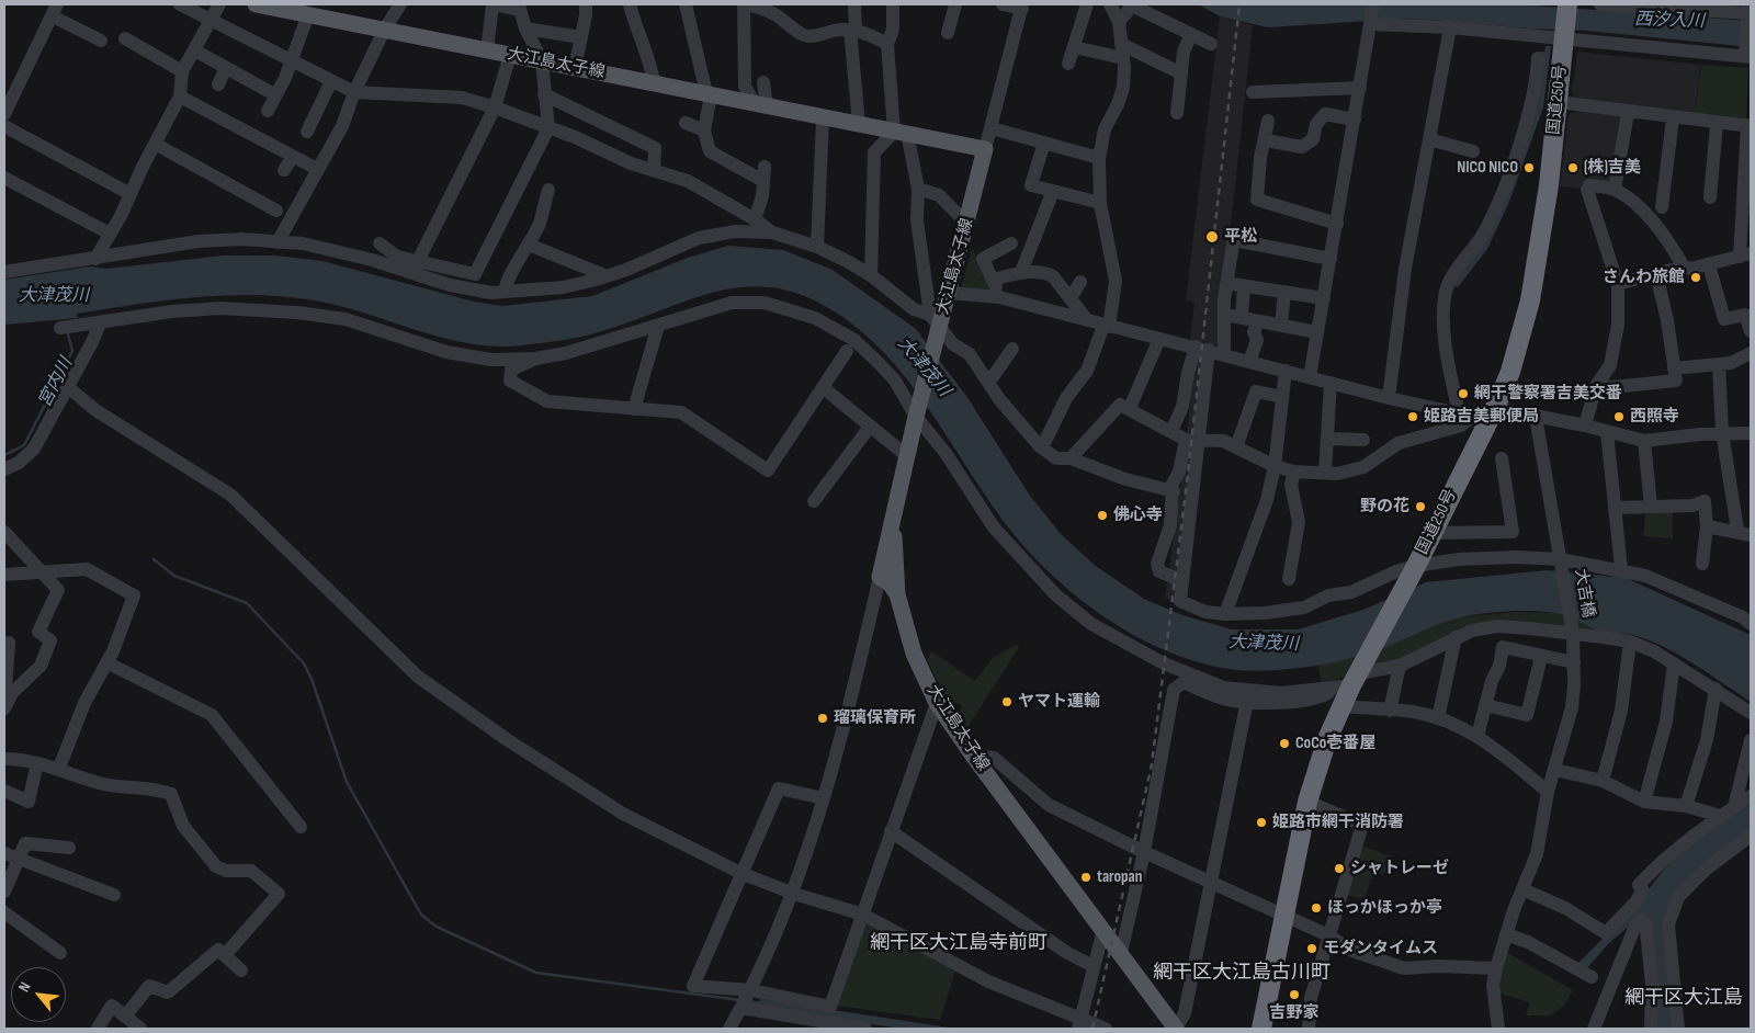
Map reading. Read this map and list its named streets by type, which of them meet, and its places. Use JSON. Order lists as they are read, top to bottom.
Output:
{
  "streets": {
    "highway": ["国道250号"],
    "main road": ["大江島太子線"],
    "street": ["大吉橋"]
  },
  "districts": ["網干区大江島寺前町", "網干区大江島古川町", "網干区大江島"],
  "water": ["西汐入川", "大津茂川", "宮内川"],
  "places": [
    "NICO NICO",
    "(株)吉美",
    "平松",
    "さんわ旅館",
    "網干警察署吉美交番",
    "姫路吉美郵便局",
    "西照寺",
    "野の花",
    "佛心寺",
    "ヤマト運輸",
    "瑠璃保育所",
    "CoCo壱番屋",
    "姫路市網干消防署",
    "シャトレーゼ",
    "taropan",
    "ほっかほっか亭",
    "モダンタイムス",
    "吉野家"
  ],
  "north": "top left"
}
